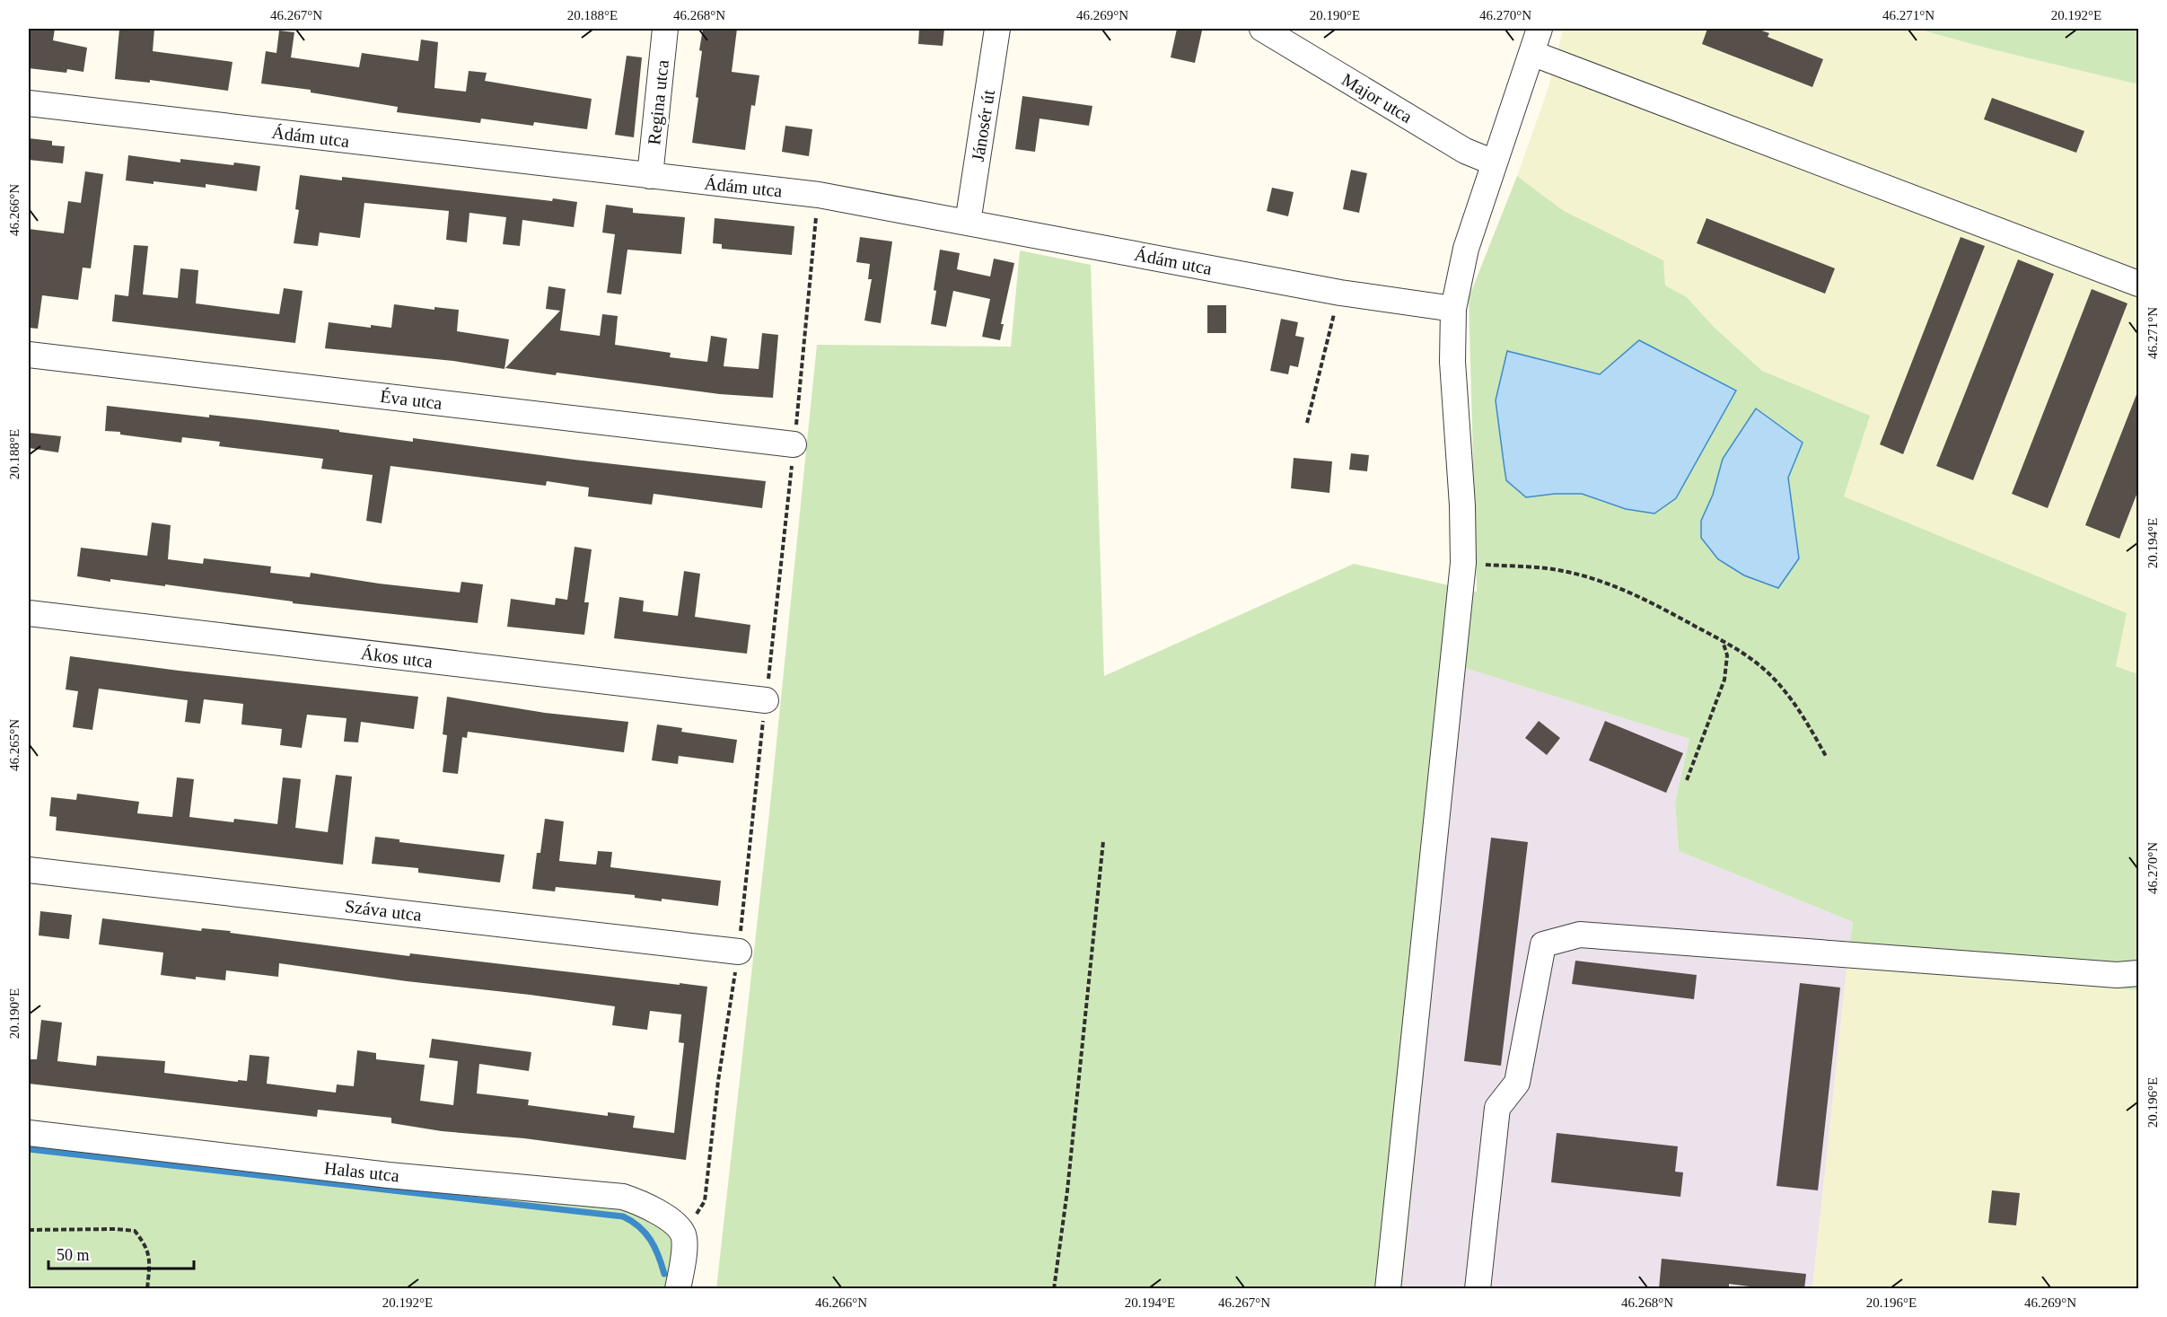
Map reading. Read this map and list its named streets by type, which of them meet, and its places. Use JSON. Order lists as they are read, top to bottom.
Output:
{
  "streets": {
    "street": [
      "Major utca",
      "Regina utca",
      "Jánosér út",
      "Ádám utca",
      "Éva utca",
      "Ákos utca",
      "Száva utca",
      "Halas utca"
    ]
  },
  "crossings": [
    ["Regina utca", "Ádám utca"],
    ["Jánosér út", "Ádám utca"]
  ],
  "scale_bar": "50 m",
  "coordinates": [
    "46.267°N",
    "20.188°E",
    "46.268°N",
    "46.269°N",
    "20.190°E",
    "46.270°N",
    "46.271°N",
    "20.192°E",
    "46.266°N",
    "20.194°E",
    "46.265°N",
    "20.196°E"
  ]
}
